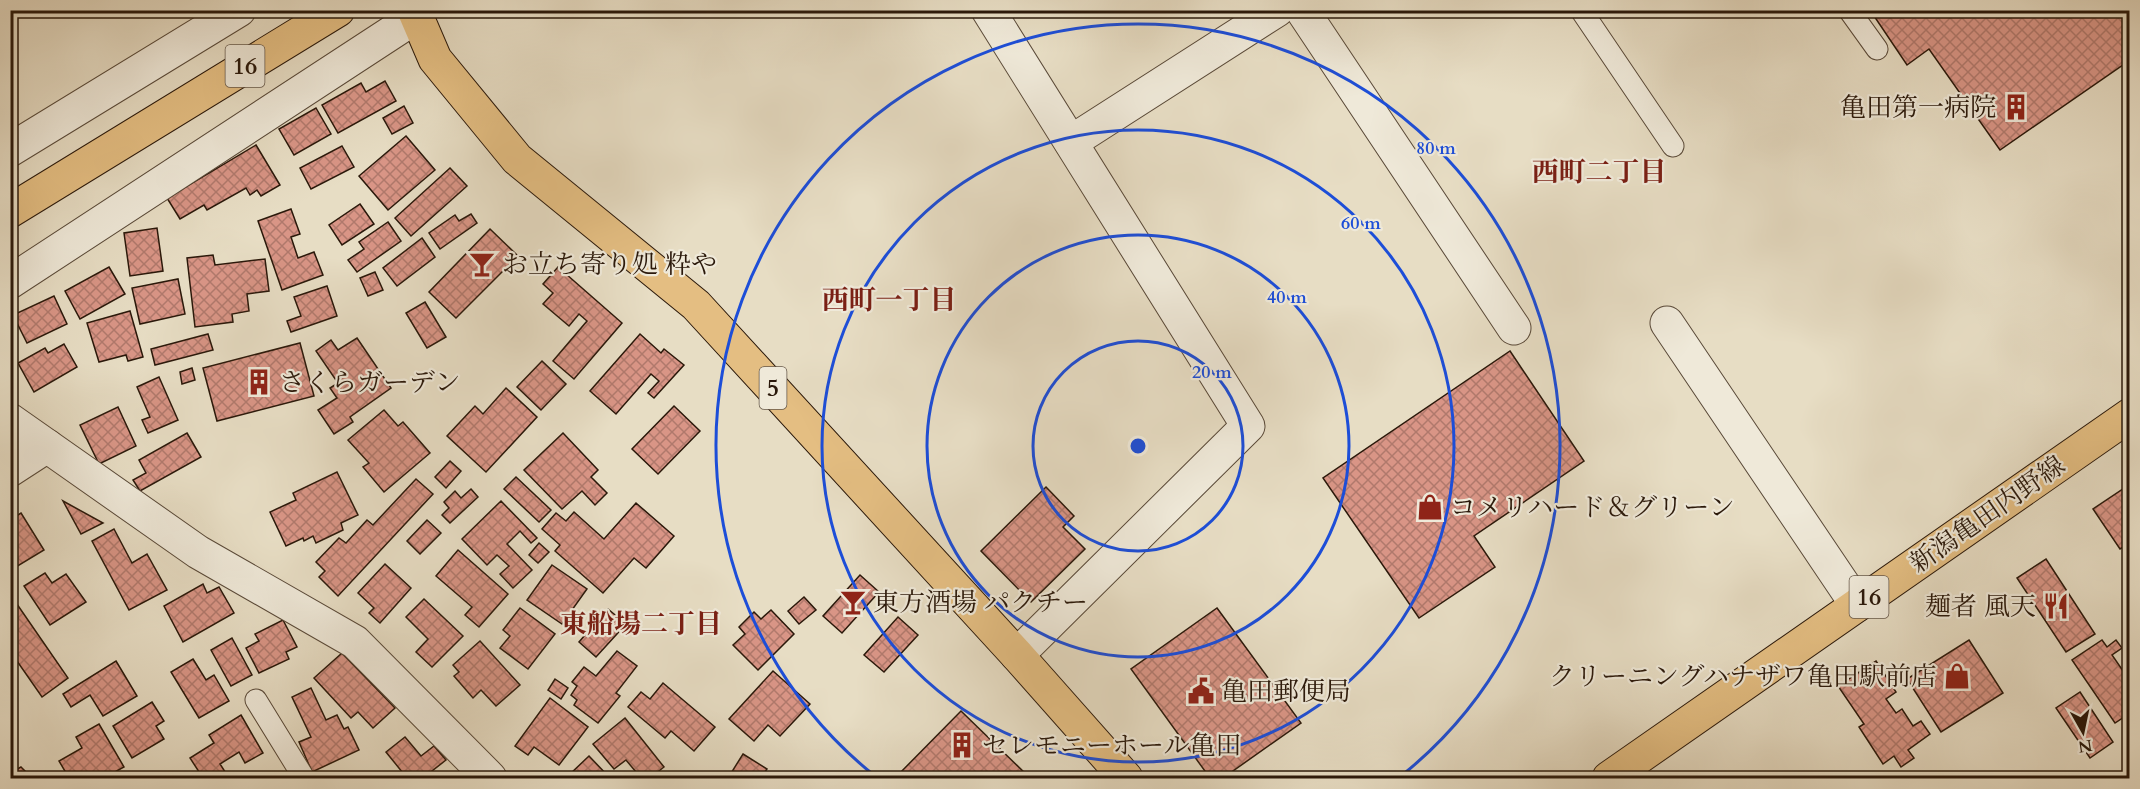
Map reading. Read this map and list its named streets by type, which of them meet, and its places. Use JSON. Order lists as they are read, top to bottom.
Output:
{
  "streets": {
    "main road": ["16", "5", "新潟亀田内野線"]
  },
  "districts": ["西町二丁目", "西町一丁目", "東船場二丁目"],
  "places": {
    "building": ["亀田第一病院", "さくらガーデン", "セレモニーホール亀田"],
    "bar": ["お立ち寄り処 粋や", "東方酒場 パクチー"],
    "shop": ["コメリハード＆グリーン", "クリーニングハナザワ亀田駅前店"],
    "restaurant": ["麺者 風天"],
    "public building": ["亀田郵便局"]
  },
  "north": "bottom",
  "rings": [
    "80 m",
    "60 m",
    "40 m",
    "20 m"
  ]
}
